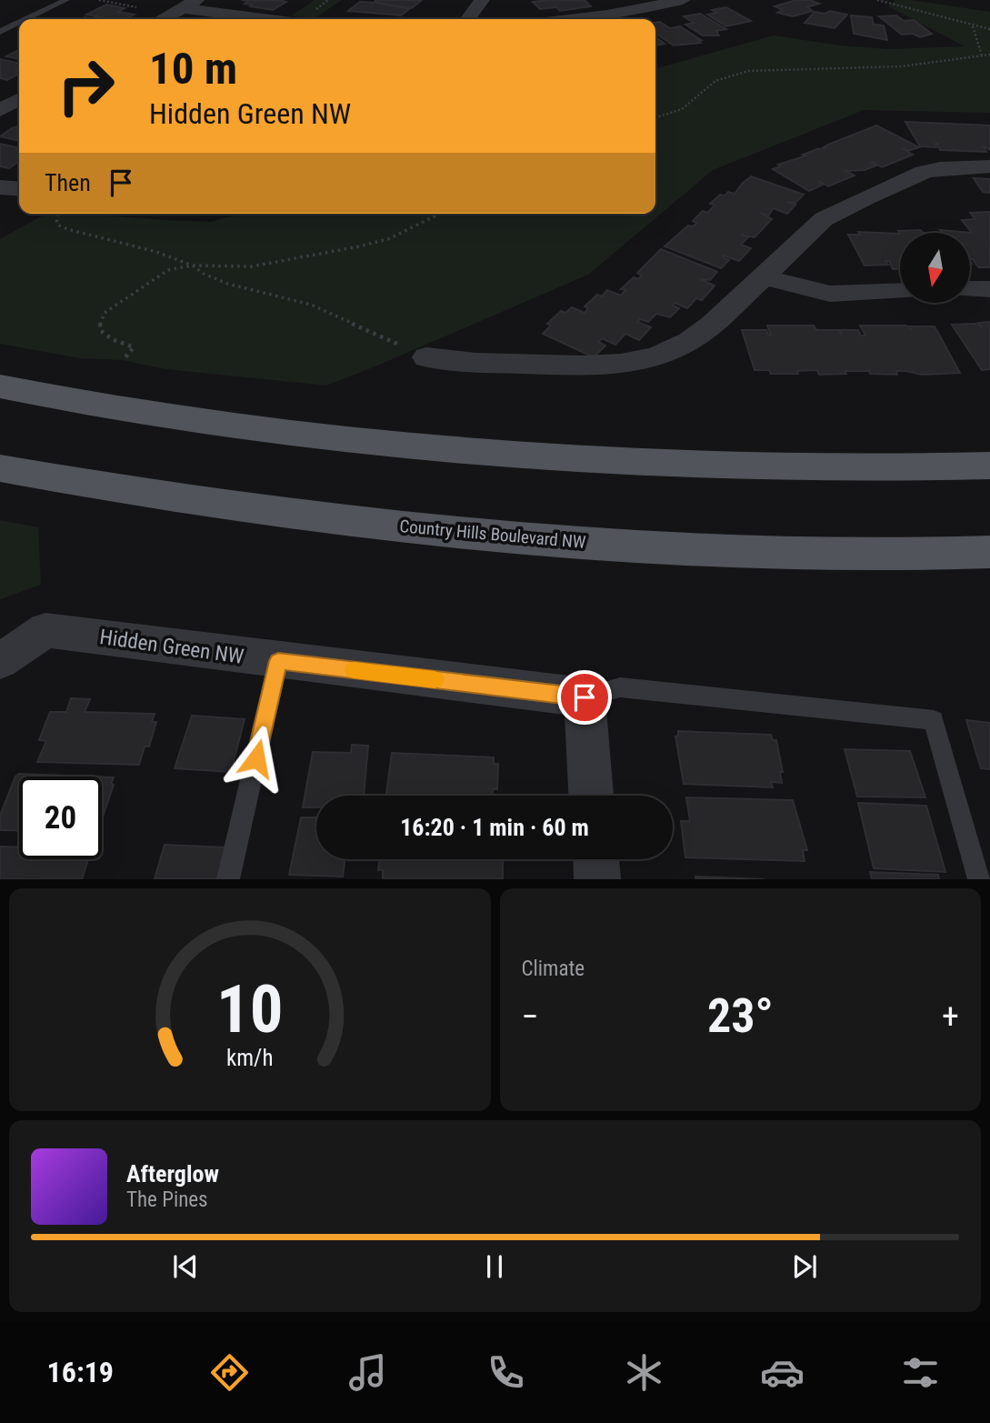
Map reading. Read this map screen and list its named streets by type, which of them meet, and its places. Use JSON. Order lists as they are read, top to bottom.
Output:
{
  "streets": {
    "main road": ["Country Hills Boulevard NW"],
    "street": ["Hidden Green NW"]
  },
  "north": "bottom",
  "page": {
    "turn": ["10 m", "Hidden Green NW"],
    "then": "Then",
    "limit": "20",
    "trip": "16:20 · 1 min · 60 m",
    "tile": "Climate",
    "heat": ["−", "23°", "+"],
    "song": ["Afterglow", "The Pines"],
    "tabs": "16:19",
    "gauge": ["10", "km/h"]
  }
}
